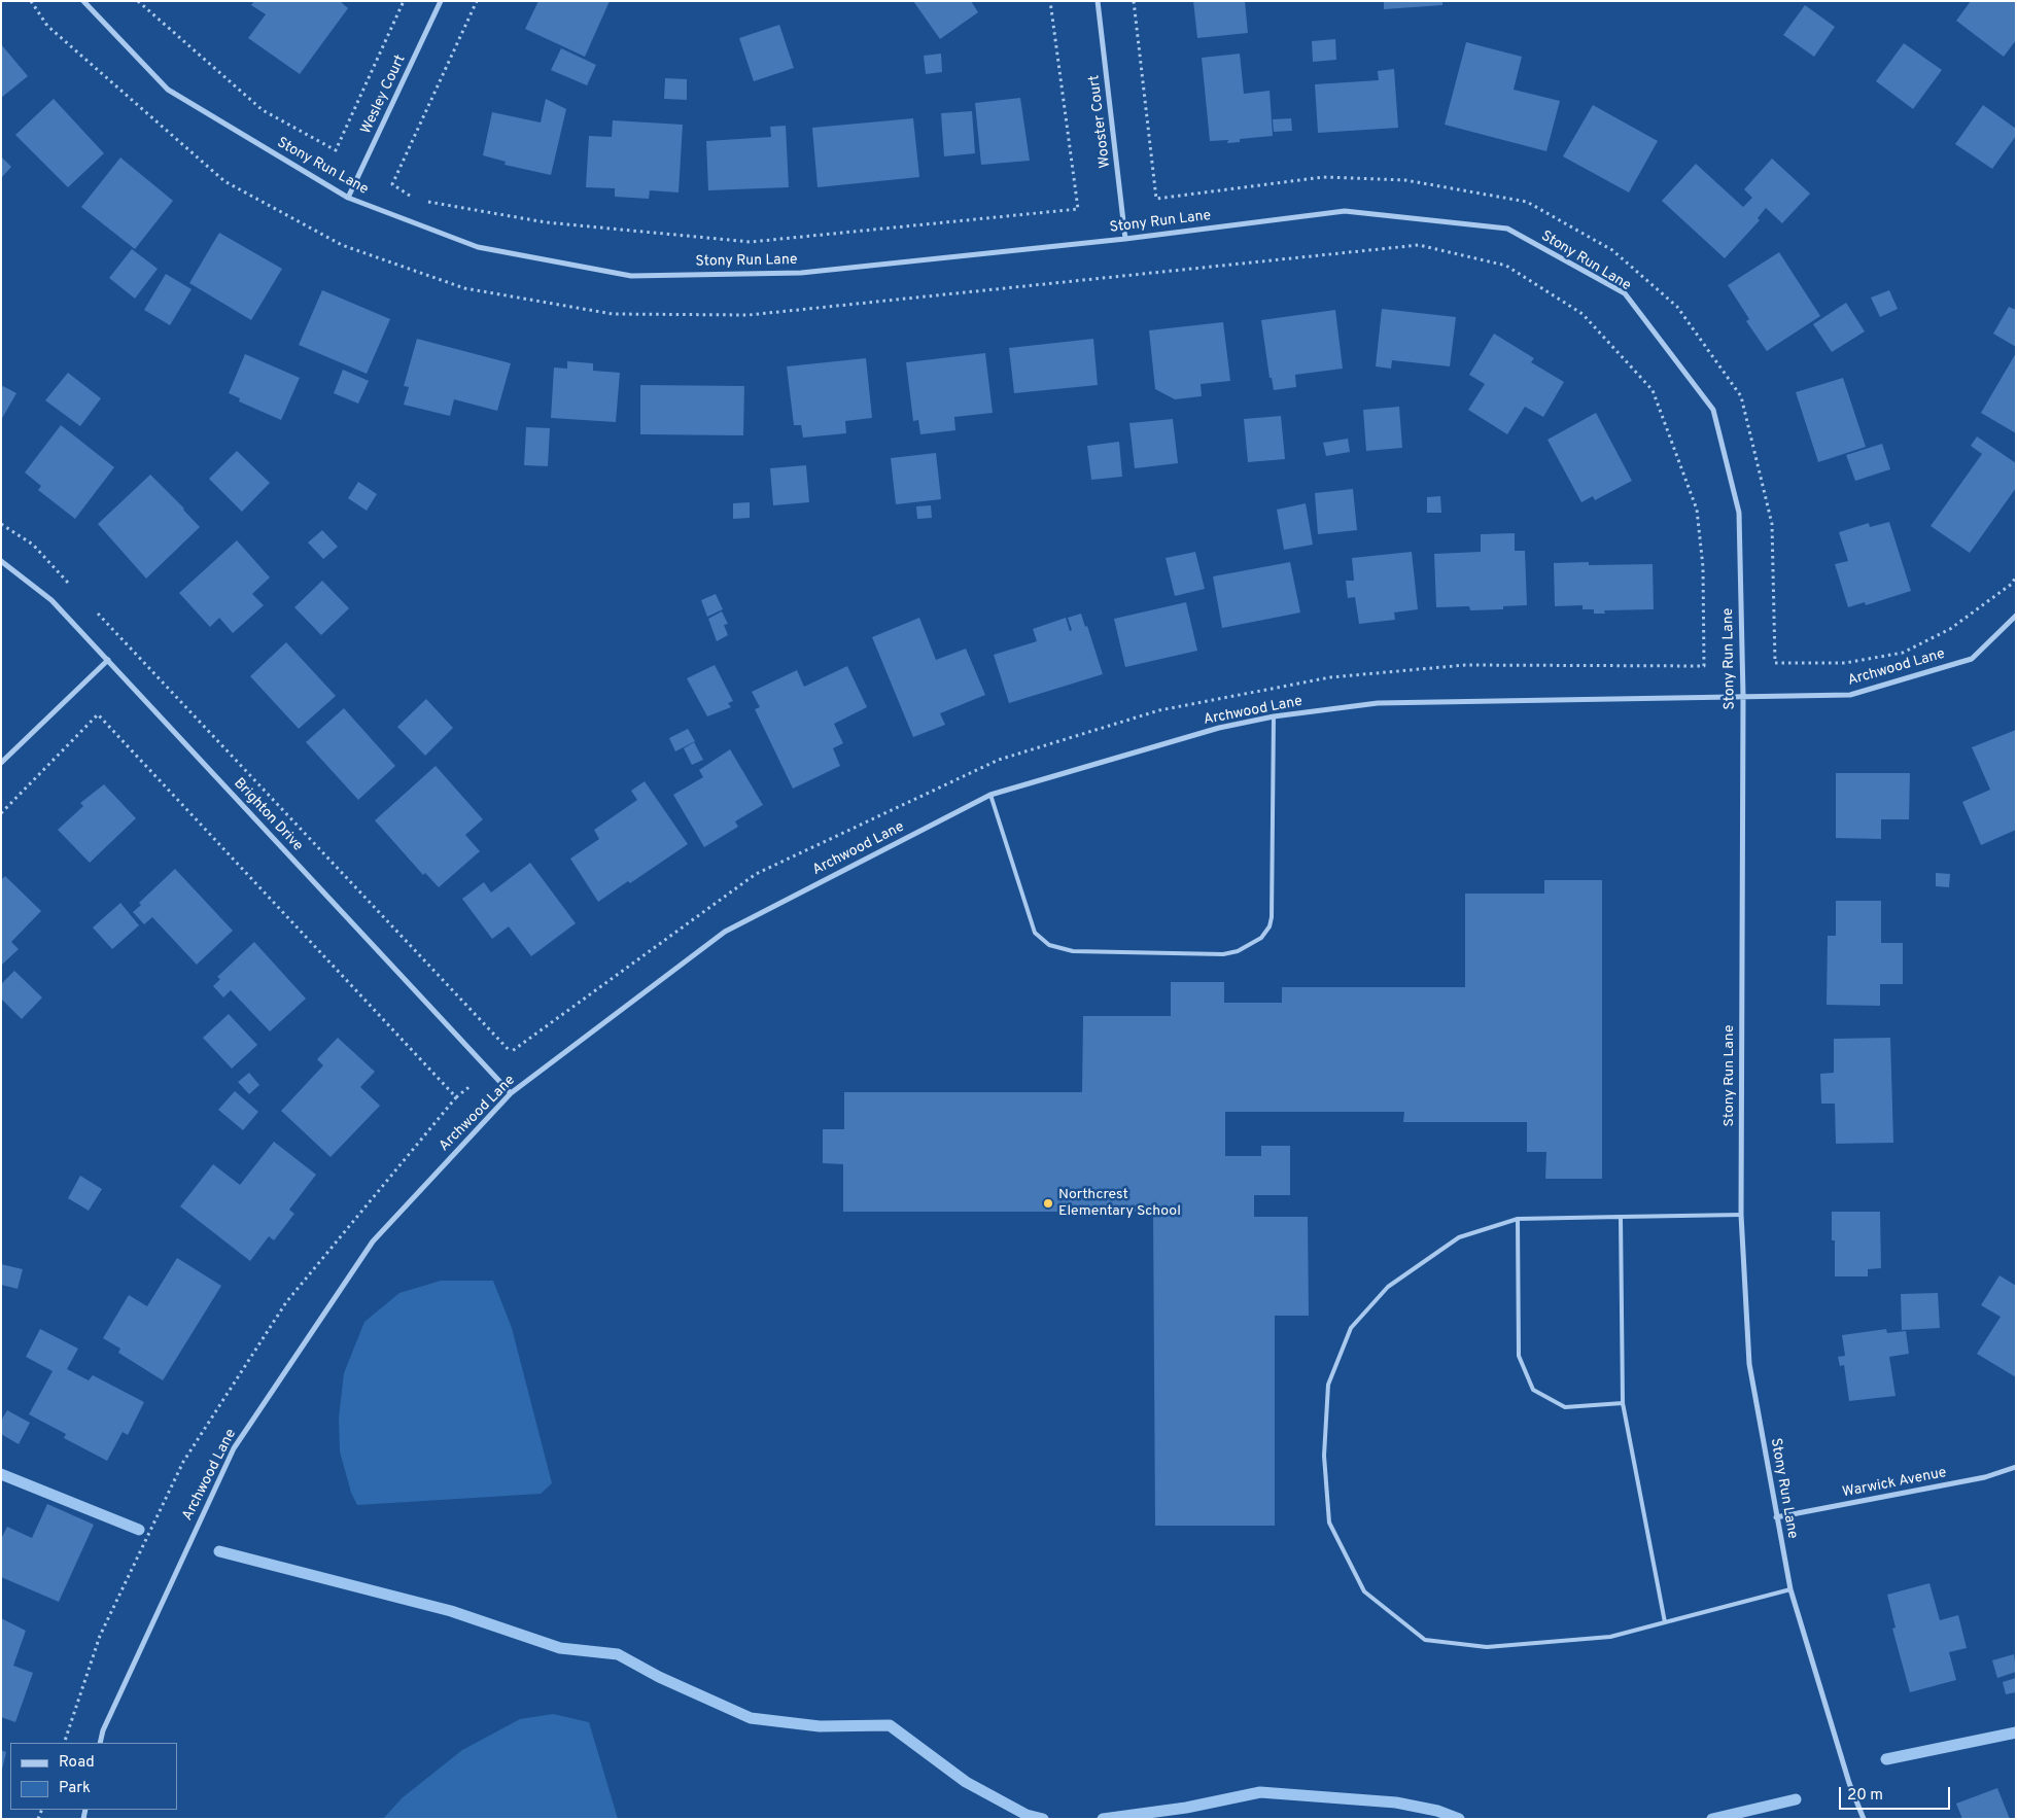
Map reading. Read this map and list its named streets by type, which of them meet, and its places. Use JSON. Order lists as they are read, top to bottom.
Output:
{
  "streets": {
    "street": [
      "Wesley Court",
      "Wooster Court",
      "Stony Run Lane",
      "Archwood Lane",
      "Brighton Drive",
      "Warwick Avenue"
    ]
  },
  "crossings": [
    ["Wesley Court", "Stony Run Lane"],
    ["Wooster Court", "Stony Run Lane"],
    ["Stony Run Lane", "Archwood Lane"],
    ["Stony Run Lane", "Warwick Avenue"],
    ["Archwood Lane", "Brighton Drive"]
  ],
  "places": ["Northcrest Elementary School"],
  "legend": ["Road", "Park"],
  "scale_bar": "20 m"
}
